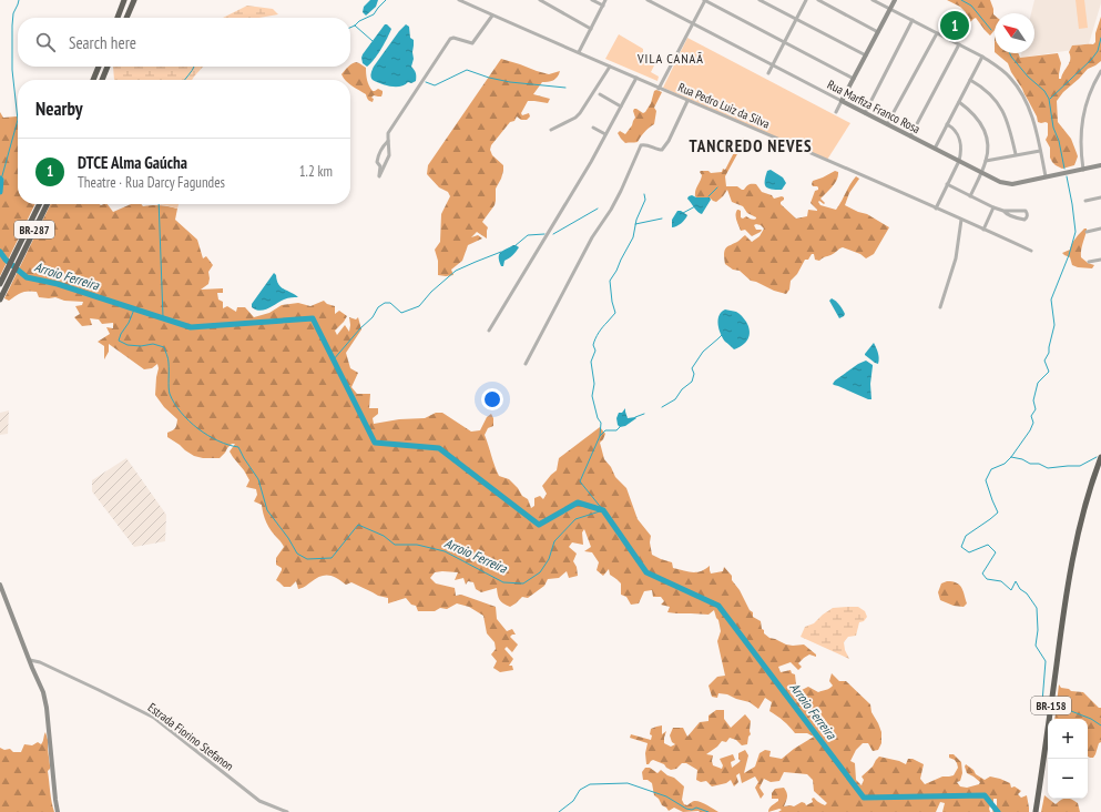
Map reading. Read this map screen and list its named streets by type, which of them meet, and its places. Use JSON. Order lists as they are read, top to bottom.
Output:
{
  "streets": {
    "highway": ["BR-287", "BR-158"],
    "street": ["Rua Pedro Luiz da Silva", "Rua Marfiza Franco Rosa", "Estrada Fiorino Stefanon"]
  },
  "districts": ["VILA CANAÃ", "TANCREDO NEVES"],
  "water": ["Arroio Ferreira"],
  "north": "top left",
  "page": {
    "pins": "1",
    "search": "Search here",
    "heading": "Nearby",
    "list": [
      {
        "mark": "1",
        "name": "DTCE Alma Gaúcha",
        "note": "Theatre · Rua Darcy Fagundes",
        "value": "1.2 km"
      }
    ],
    "map_buttons": ["+", "−"]
  }
}
